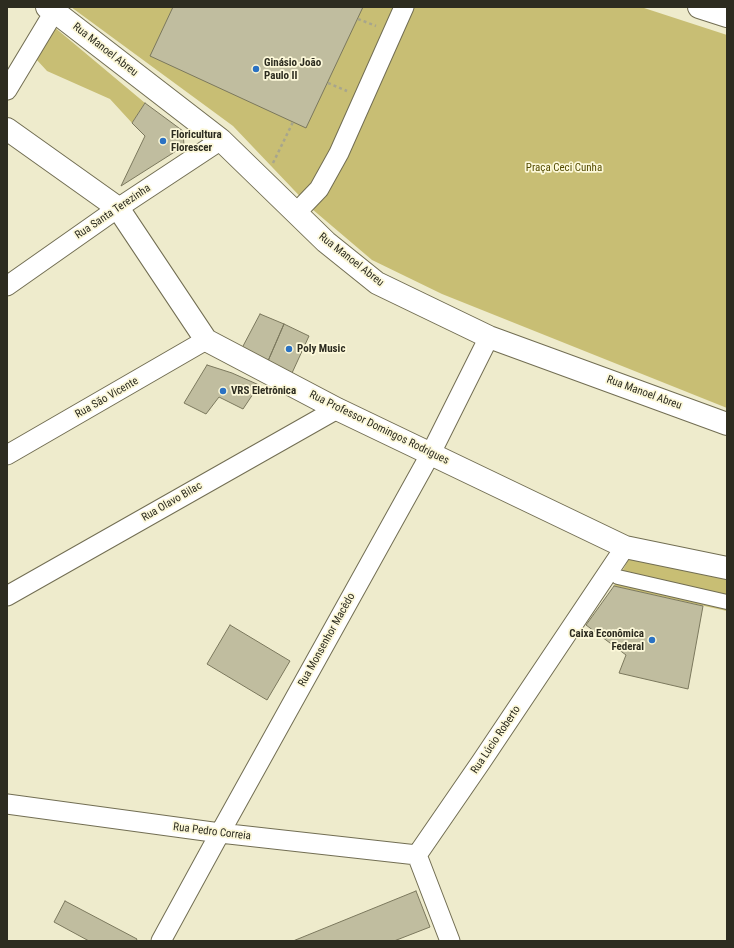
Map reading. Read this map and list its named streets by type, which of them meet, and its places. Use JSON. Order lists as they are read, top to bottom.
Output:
{
  "streets": {
    "street": [
      "Rua Manoel Abreu",
      "Rua Santa Terezinha",
      "Rua São Vicente",
      "Rua Professor Domingos Rodrigues",
      "Rua Olavo Bilac",
      "Rua Monsenhor Macêdo",
      "Rua Lúcio Roberto",
      "Rua Pedro Correia"
    ]
  },
  "crossings": [
    ["Rua Manoel Abreu", "Rua Santa Terezinha"],
    ["Rua Manoel Abreu", "Rua Monsenhor Macêdo"],
    ["Rua Santa Terezinha", "Rua Professor Domingos Rodrigues"],
    ["Rua São Vicente", "Rua Professor Domingos Rodrigues"],
    ["Rua Professor Domingos Rodrigues", "Rua Olavo Bilac"],
    ["Rua Professor Domingos Rodrigues", "Rua Monsenhor Macêdo"],
    ["Rua Professor Domingos Rodrigues", "Rua Lúcio Roberto"],
    ["Rua Monsenhor Macêdo", "Rua Pedro Correia"],
    ["Rua Lúcio Roberto", "Rua Pedro Correia"]
  ],
  "parks": ["Praça Ceci Cunha"],
  "places": [
    "Ginásio João Paulo II",
    "Floricultura Florescer",
    "Poly Music",
    "VRS Eletrônica",
    "Caixa Econômica Federal"
  ]
}
